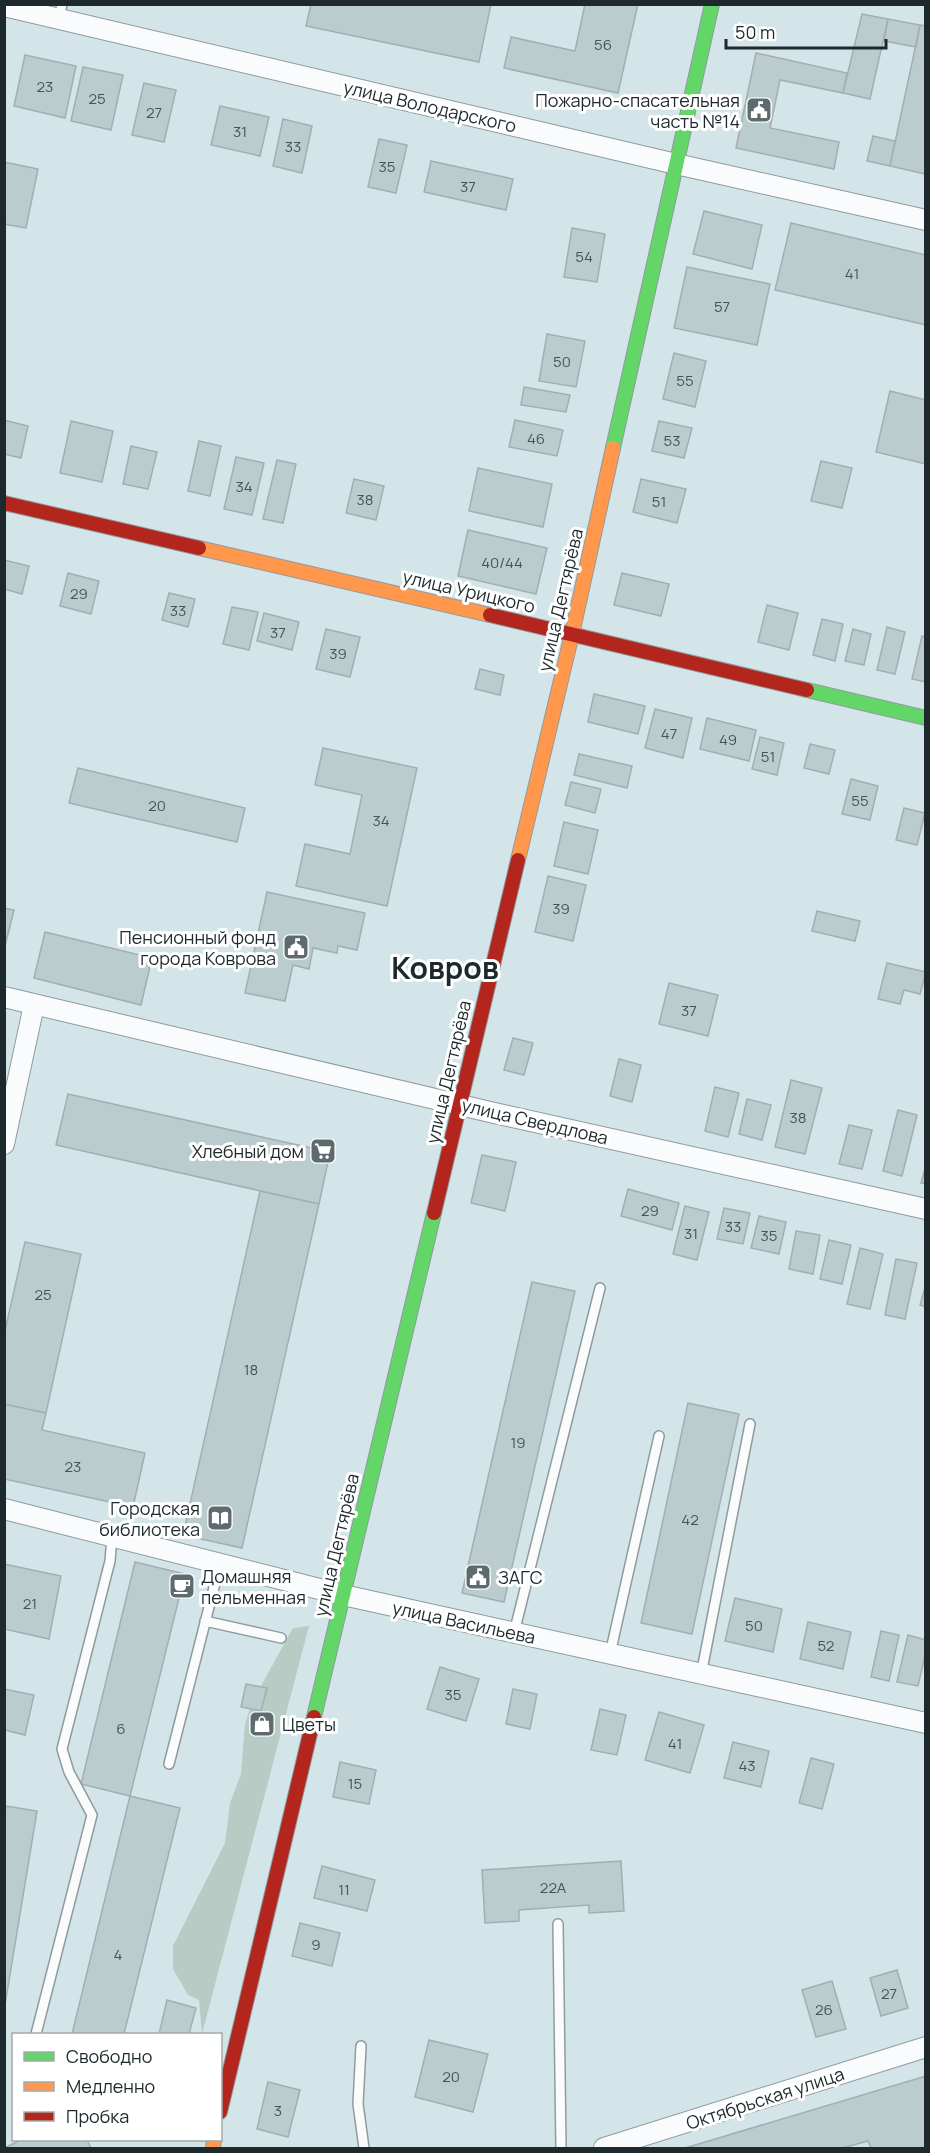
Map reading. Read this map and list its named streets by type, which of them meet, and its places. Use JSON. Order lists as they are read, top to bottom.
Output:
{
  "streets": {
    "main road": ["улица Урицкого", "улица Дегтярёва"],
    "street": [
      "улица Володарского",
      "улица Свердлова",
      "улица Васильева",
      "Октябрьская улица"
    ]
  },
  "crossings": [
    ["улица Володарского", "улица Дегтярёва"],
    ["улица Урицкого", "улица Дегтярёва"],
    ["улица Дегтярёва", "улица Свердлова"],
    ["улица Дегтярёва", "улица Васильева"]
  ],
  "districts": ["Ковров"],
  "places": {
    "public building": ["Пожарно-спасательная часть №14", "Пенсионный фонд города Коврова", "ЗАГС"],
    "supermarket": ["Хлебный дом"],
    "library": ["Городская библиотека"],
    "cafe": ["Домашняя пельменная"],
    "shop": ["Цветы"]
  },
  "house_numbers": [
    "56",
    "23",
    "25",
    "27",
    "31",
    "33",
    "35",
    "37",
    "54",
    "41",
    "57",
    "50",
    "55",
    "46",
    "53",
    "34",
    "38",
    "51",
    "40/44",
    "29",
    "33",
    "37",
    "39",
    "47",
    "49",
    "51",
    "55",
    "20",
    "34",
    "39",
    "37",
    "38",
    "29",
    "33",
    "31",
    "35",
    "25",
    "18",
    "19",
    "23",
    "42",
    "21",
    "50",
    "52",
    "35",
    "6",
    "41",
    "43",
    "15",
    "22А",
    "11",
    "9",
    "4",
    "27",
    "26",
    "20",
    "3"
  ],
  "legend": ["Свободно", "Медленно", "Пробка"],
  "scale_bar": "50 m"
}
